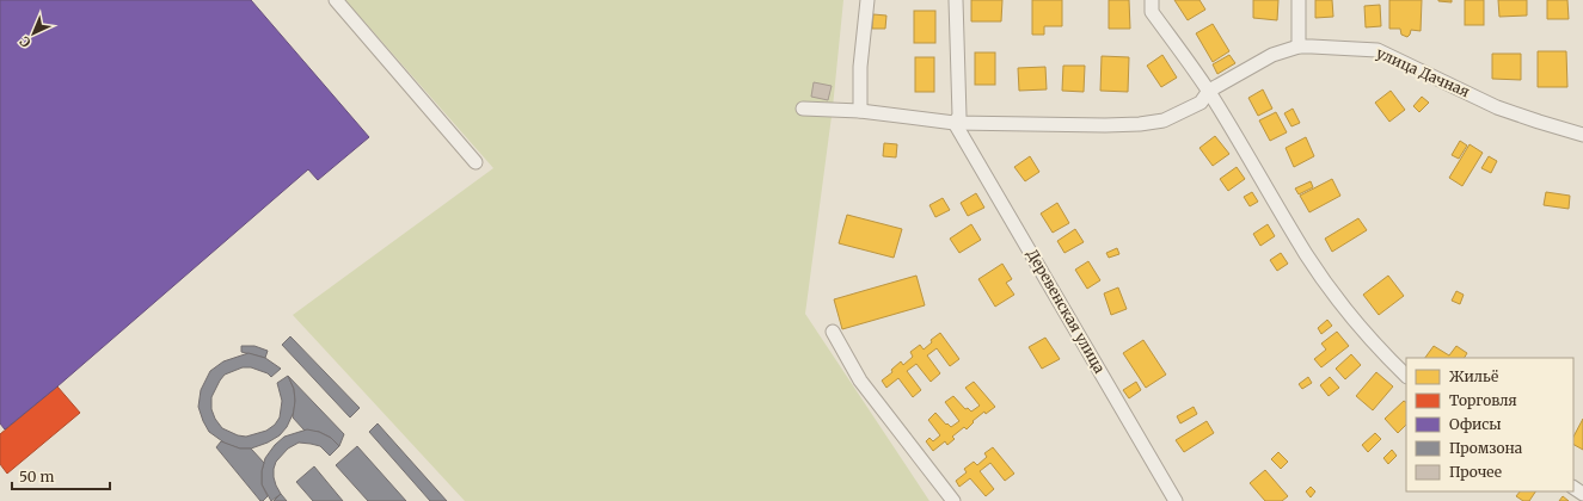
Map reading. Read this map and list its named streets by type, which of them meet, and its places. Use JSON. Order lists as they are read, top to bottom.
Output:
{
  "streets": {
    "street": ["улица Дачная", "Деревенская улица"]
  },
  "crossings": [
    ["улица Дачная", "Деревенская улица"]
  ],
  "legend": [
    "Жильё",
    "Торговля",
    "Офисы",
    "Промзона",
    "Прочее"
  ],
  "scale_bar": "50 m",
  "north": "bottom left"
}
